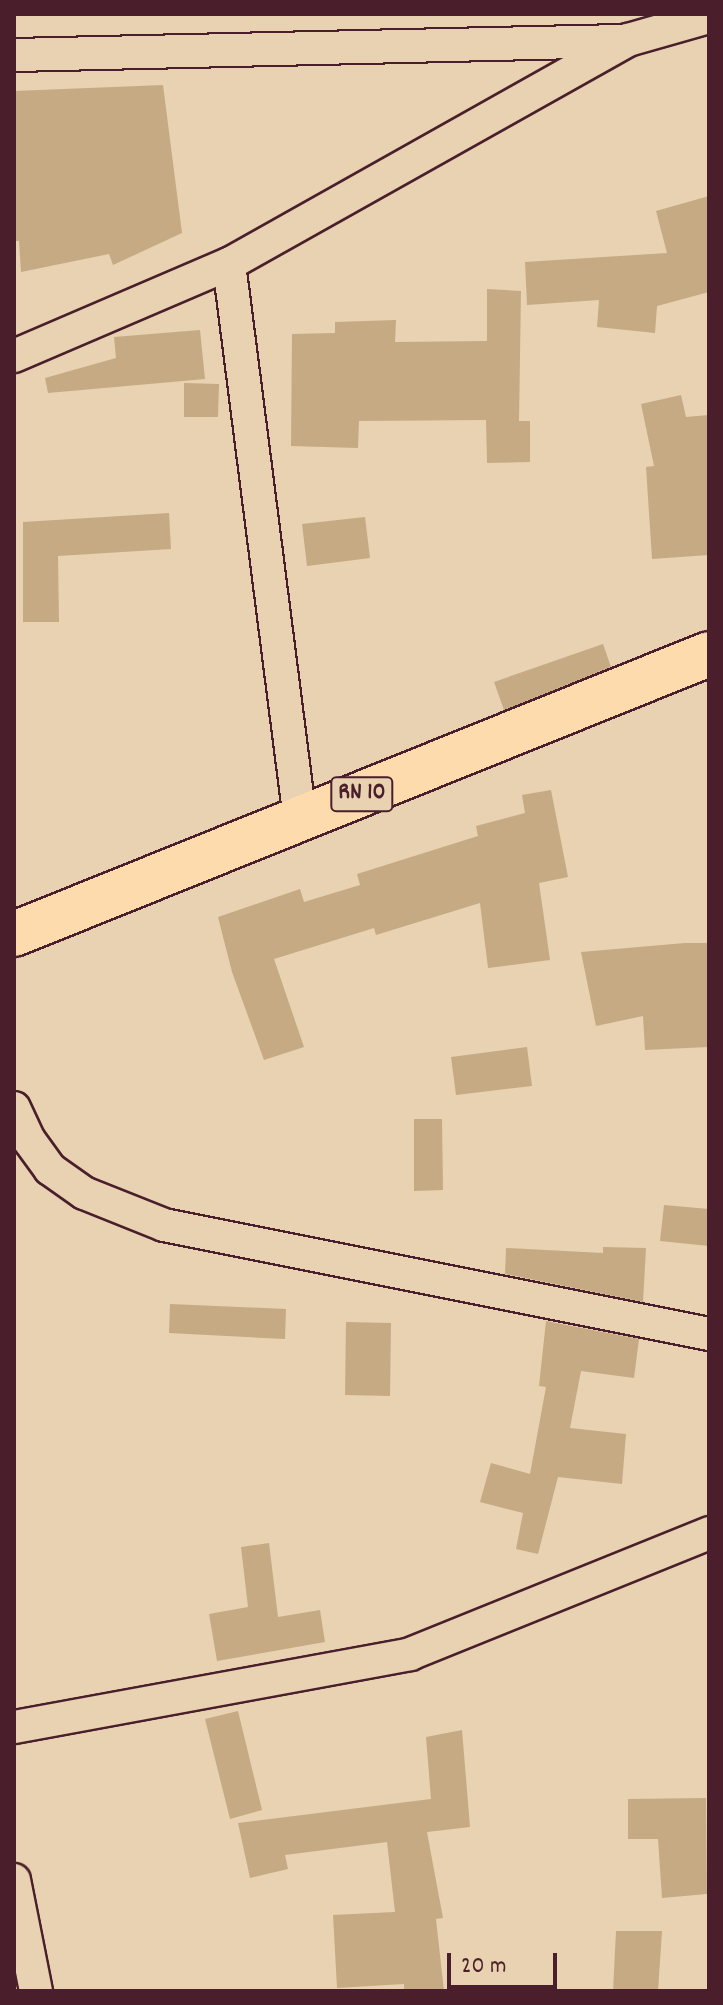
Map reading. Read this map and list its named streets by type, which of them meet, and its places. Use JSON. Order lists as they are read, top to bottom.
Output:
{
  "streets": {
    "main road": ["RN 10"]
  },
  "scale_bar": "20 m"
}
